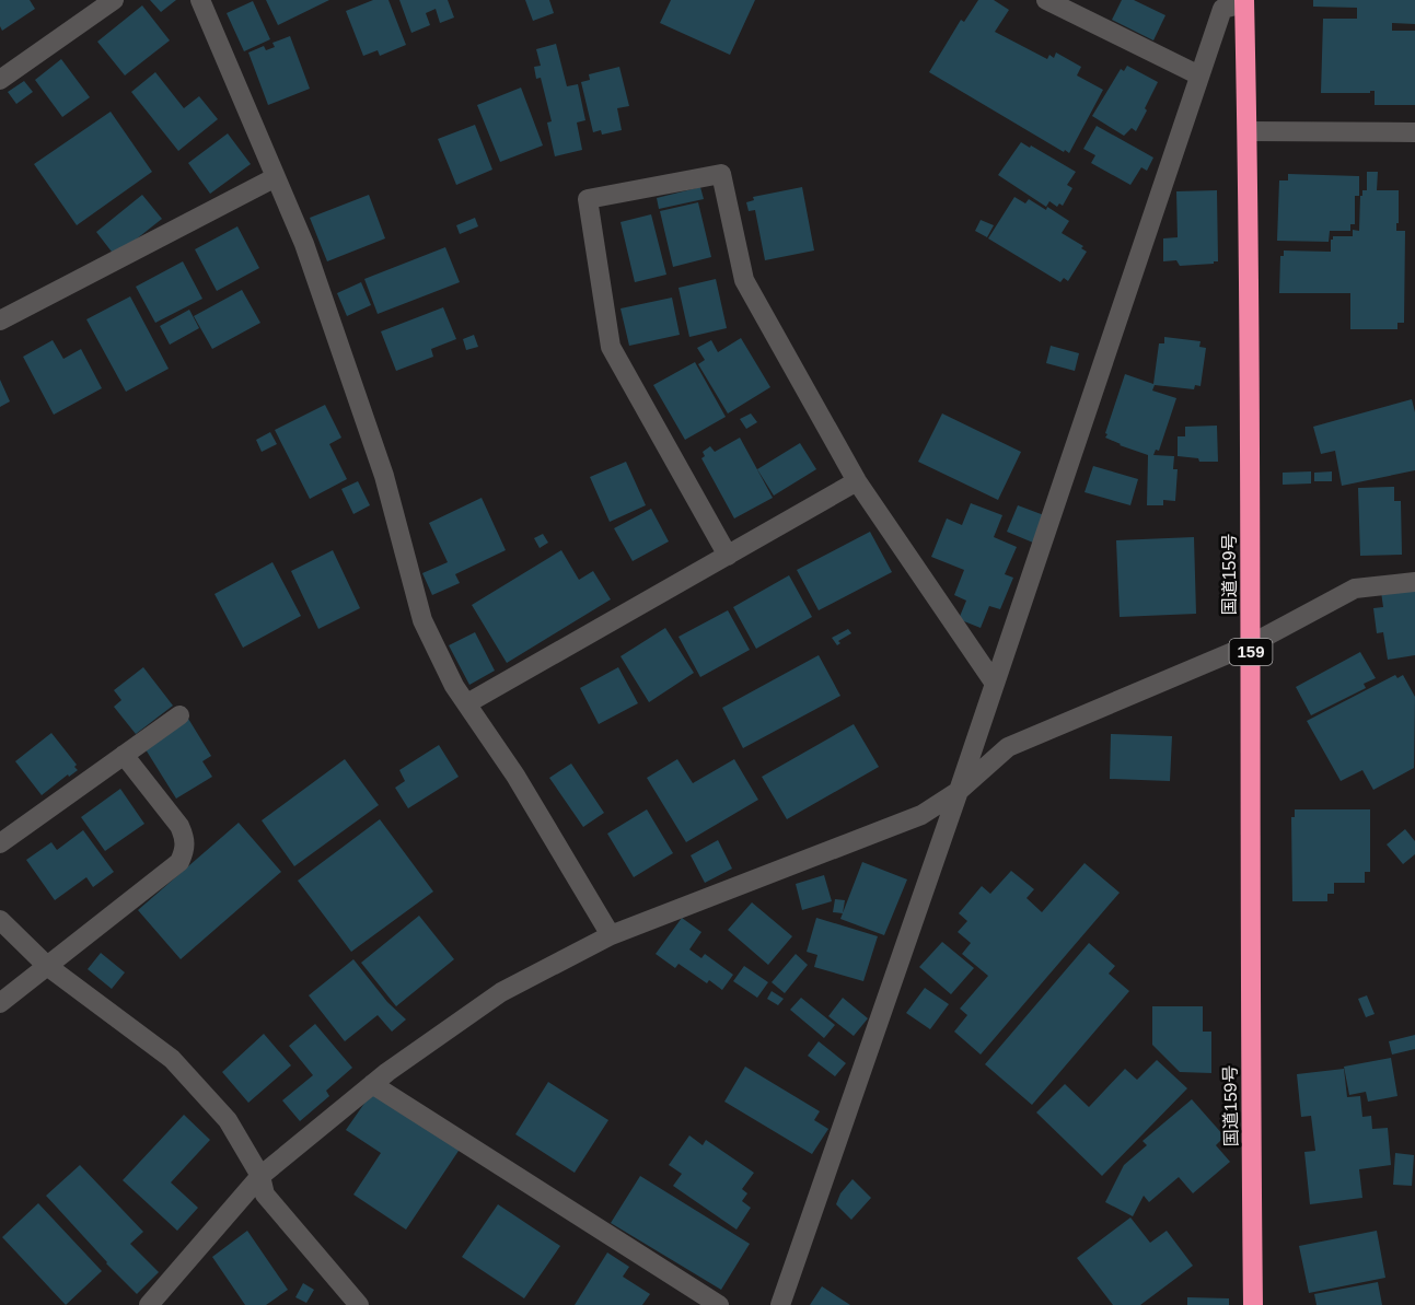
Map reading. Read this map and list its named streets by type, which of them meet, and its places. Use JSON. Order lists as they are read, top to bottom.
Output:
{
  "streets": {
    "highway": ["国道159号", "159"]
  }
}
